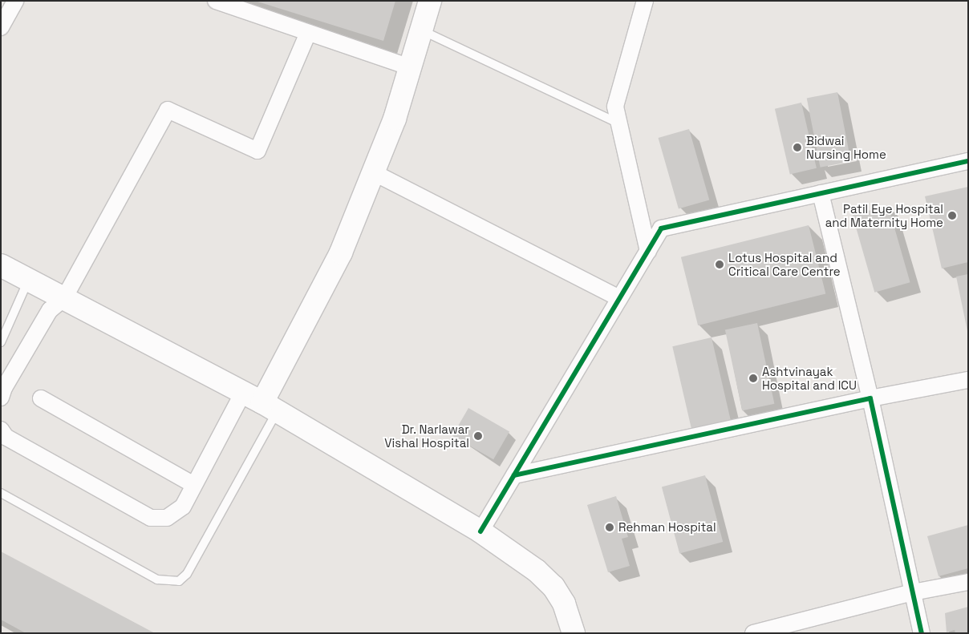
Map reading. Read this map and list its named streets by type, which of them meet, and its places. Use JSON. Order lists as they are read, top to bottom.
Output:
{
  "places": [
    "Bidwai Nursing Home",
    "Patil Eye Hospital and Maternity Home",
    "Lotus Hospital and Critical Care Centre",
    "Ashtvinayak Hospital and ICU",
    "Dr. Narlawar Vishal Hospital",
    "Rehman Hospital"
  ]
}
